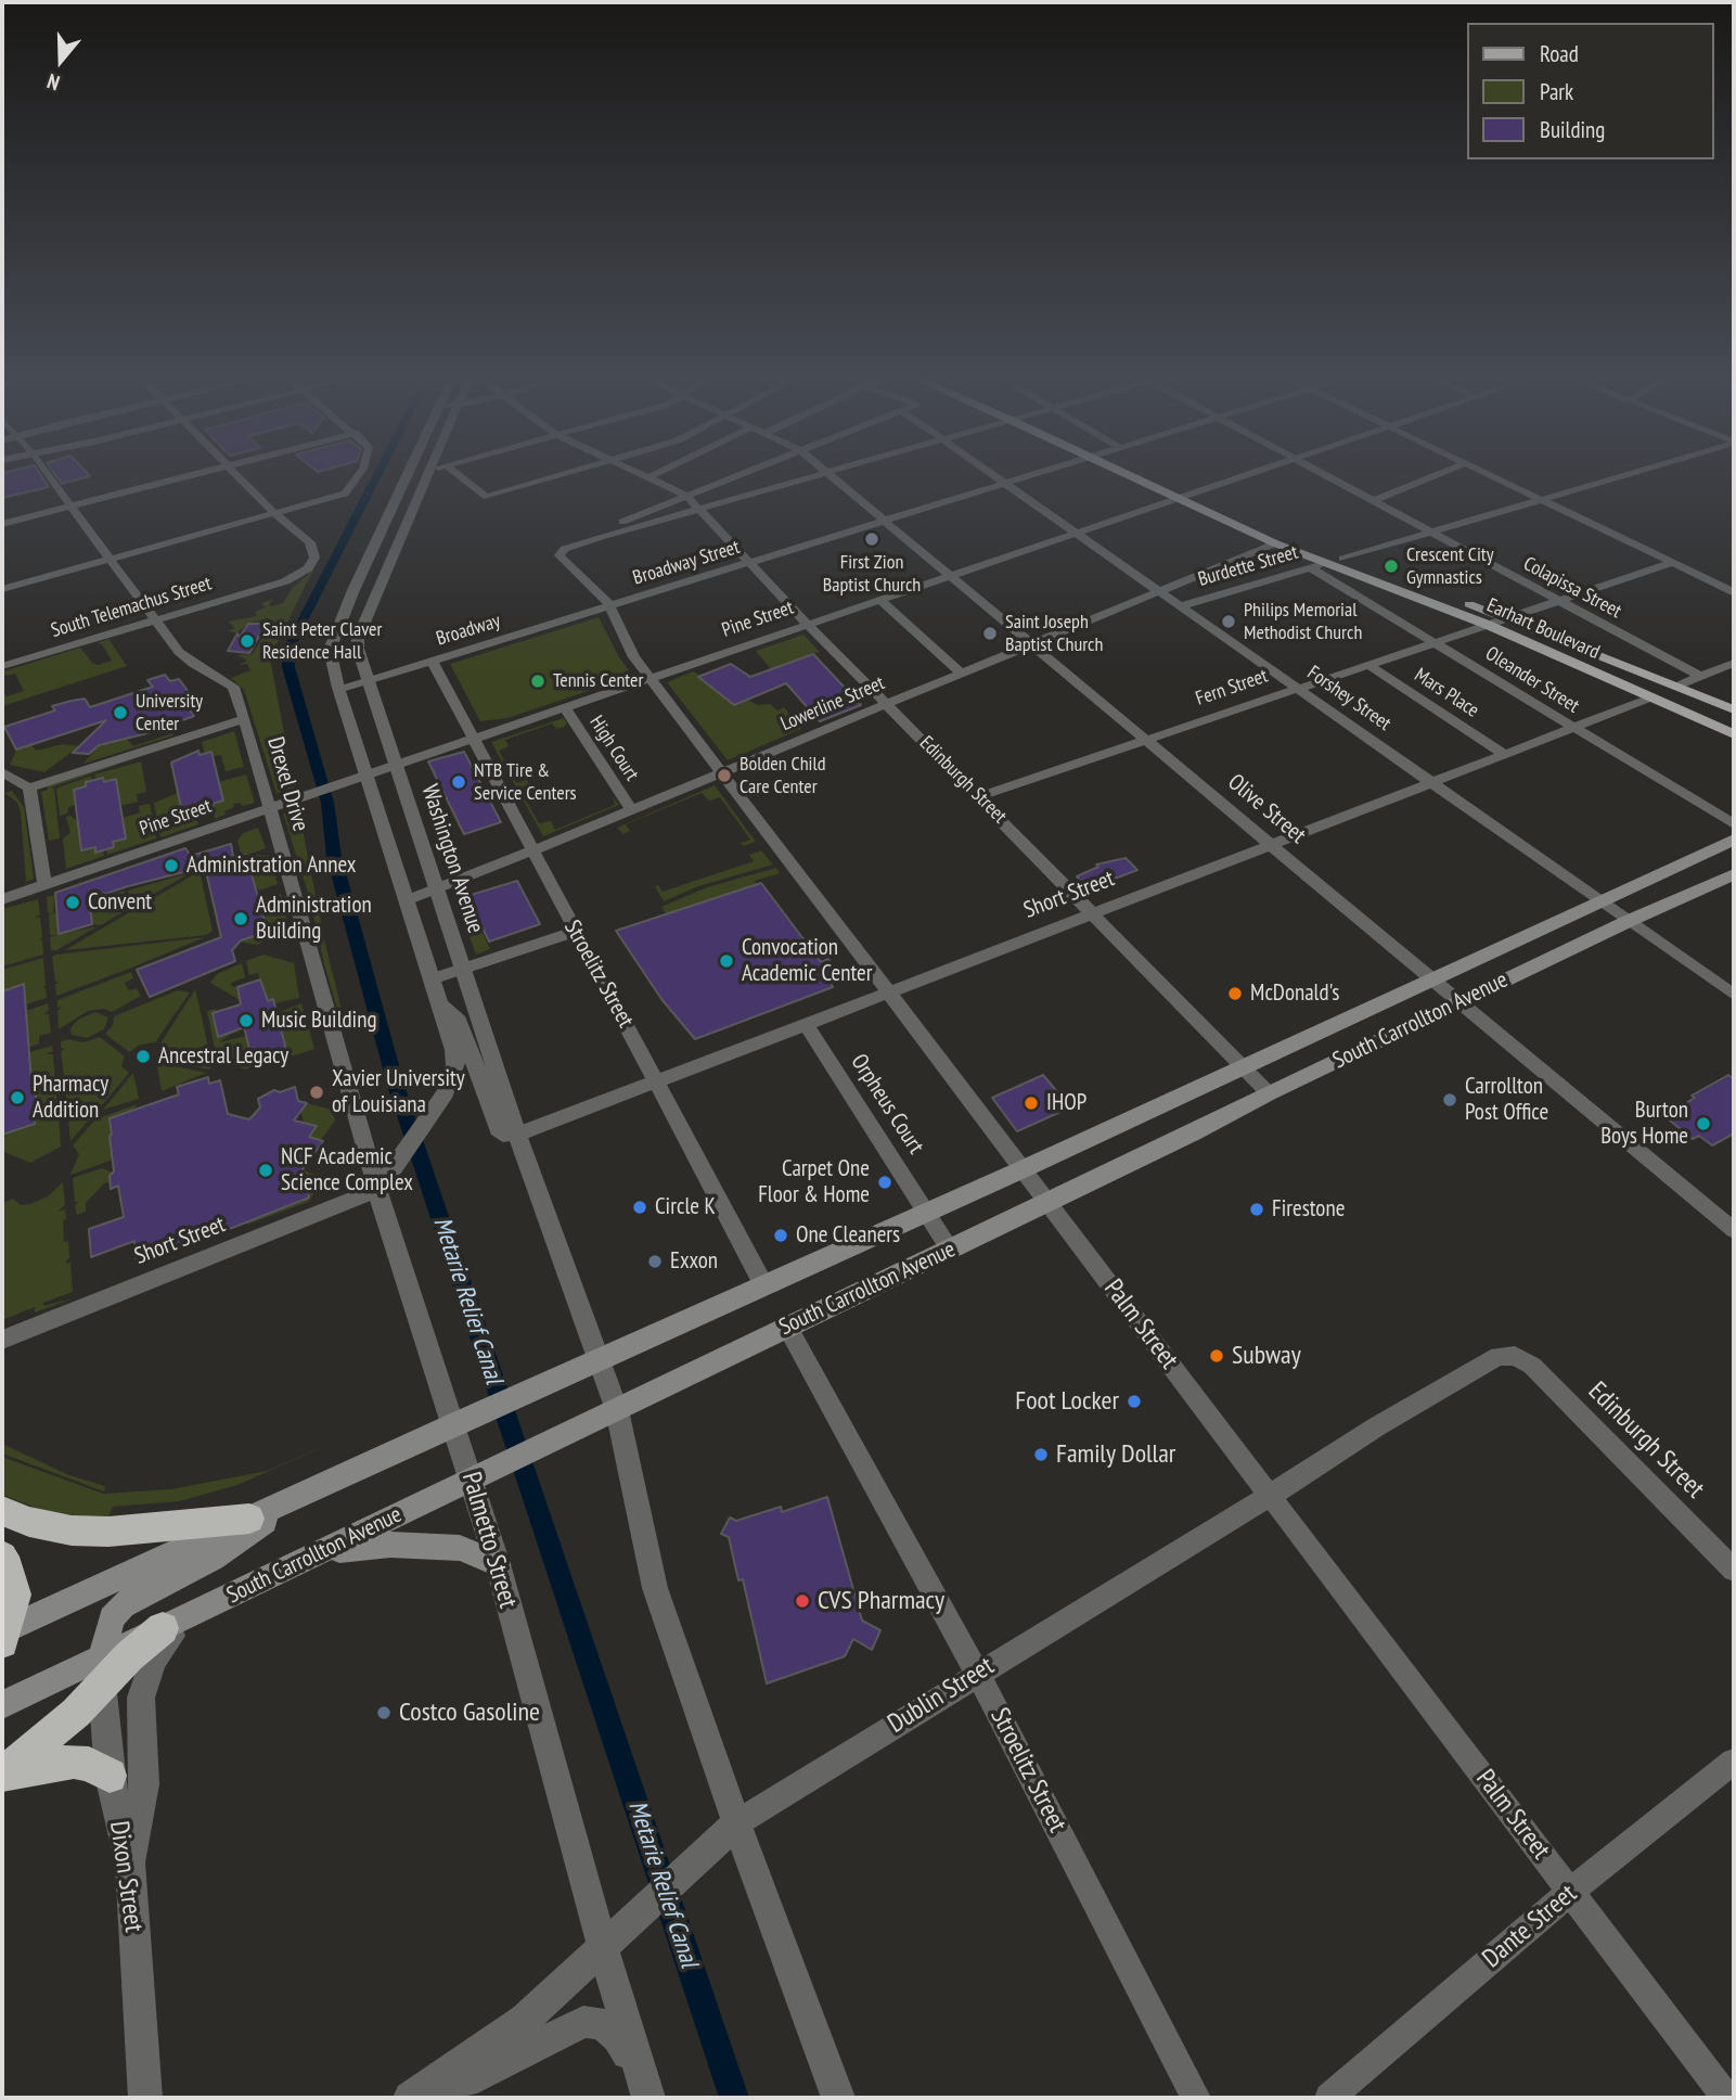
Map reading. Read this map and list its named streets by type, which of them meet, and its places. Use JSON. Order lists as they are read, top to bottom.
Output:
{
  "streets": {
    "main road": ["Earhart Boulevard", "South Carrollton Avenue"],
    "street": [
      "Broadway Street",
      "Burdette Street",
      "Colapissa Street",
      "South Telemachus Street",
      "Pine Street",
      "Broadway",
      "Oleander Street",
      "Fern Street",
      "Mars Place",
      "Forshey Street",
      "Lowerline Street",
      "High Court",
      "Edinburgh Street",
      "Drexel Drive",
      "Olive Street",
      "Washington Avenue",
      "Short Street",
      "Stroelitz Street",
      "Orpheus Court",
      "Palm Street",
      "Palmetto Street",
      "Dublin Street",
      "Dixon Street",
      "Dante Street"
    ]
  },
  "crossings": [
    ["Broadway Street", "Broadway"],
    ["Broadway Street", "Forshey Street"],
    ["Broadway Street", "Edinburgh Street"],
    ["Broadway Street", "Olive Street"],
    ["Broadway Street", "Palm Street"],
    ["Burdette Street", "Earhart Boulevard"],
    ["Burdette Street", "Oleander Street"],
    ["Burdette Street", "Forshey Street"],
    ["Colapissa Street", "Fern Street"],
    ["South Telemachus Street", "Drexel Drive"],
    ["Pine Street", "Earhart Boulevard"],
    ["Pine Street", "Forshey Street"],
    ["Pine Street", "High Court"],
    ["Pine Street", "Edinburgh Street"],
    ["Pine Street", "Drexel Drive"],
    ["Pine Street", "Olive Street"],
    ["Pine Street", "Washington Avenue"],
    ["Pine Street", "Stroelitz Street"],
    ["Pine Street", "Palm Street"],
    ["Earhart Boulevard", "Fern Street"],
    ["Earhart Boulevard", "Lowerline Street"],
    ["Earhart Boulevard", "Short Street"],
    ["Broadway", "Washington Avenue"],
    ["Broadway", "Stroelitz Street"],
    ["Broadway", "Palm Street"],
    ["Oleander Street", "Fern Street"],
    ["Oleander Street", "Short Street"],
    ["Fern Street", "Mars Place"],
    ["Fern Street", "Forshey Street"],
    ["Fern Street", "Edinburgh Street"],
    ["Fern Street", "Olive Street"],
    ["Mars Place", "Short Street"],
    ["Forshey Street", "Lowerline Street"],
    ["Forshey Street", "Short Street"],
    ["Forshey Street", "South Carrollton Avenue"],
    ["Lowerline Street", "High Court"],
    ["Lowerline Street", "Edinburgh Street"],
    ["Lowerline Street", "Olive Street"],
    ["Lowerline Street", "Washington Avenue"],
    ["Lowerline Street", "Stroelitz Street"],
    ["Lowerline Street", "Palm Street"],
    ["Edinburgh Street", "Short Street"],
    ["Edinburgh Street", "South Carrollton Avenue"],
    ["Edinburgh Street", "Dublin Street"],
    ["Drexel Drive", "Short Street"],
    ["Drexel Drive", "Palmetto Street"],
    ["Olive Street", "Short Street"],
    ["Olive Street", "South Carrollton Avenue"],
    ["Washington Avenue", "Short Street"],
    ["Washington Avenue", "South Carrollton Avenue"],
    ["Short Street", "Stroelitz Street"],
    ["Short Street", "Orpheus Court"],
    ["Short Street", "Palm Street"],
    ["Short Street", "Palmetto Street"],
    ["Stroelitz Street", "South Carrollton Avenue"],
    ["Stroelitz Street", "Dublin Street"],
    ["South Carrollton Avenue", "Orpheus Court"],
    ["South Carrollton Avenue", "Palm Street"],
    ["South Carrollton Avenue", "Palmetto Street"],
    ["Palm Street", "Dublin Street"],
    ["Palm Street", "Dante Street"],
    ["Palmetto Street", "Dublin Street"]
  ],
  "water": ["Metarie Relief Canal"],
  "places": [
    "First Zion Baptist Church",
    "Crescent City Gymnastics",
    "Philips Memorial Methodist Church",
    "Saint Joseph Baptist Church",
    "Saint Peter Claver Residence Hall",
    "Tennis Center",
    "University Center",
    "Bolden Child Care Center",
    "NTB Tire & Service Centers",
    "Administration Annex",
    "Convent",
    "Administration Building",
    "Convocation Academic Center",
    "McDonald's",
    "Music Building",
    "Ancestral Legacy",
    "Xavier University of Louisiana",
    "Pharmacy Addition",
    "Carrollton Post Office",
    "IHOP",
    "Burton Boys Home",
    "NCF Academic Science Complex",
    "Carpet One Floor & Home",
    "Circle K",
    "Firestone",
    "One Cleaners",
    "Exxon",
    "Subway",
    "Foot Locker",
    "Family Dollar",
    "CVS Pharmacy",
    "Costco Gasoline"
  ],
  "legend": ["Road", "Park", "Building"],
  "north": "bottom"
}
